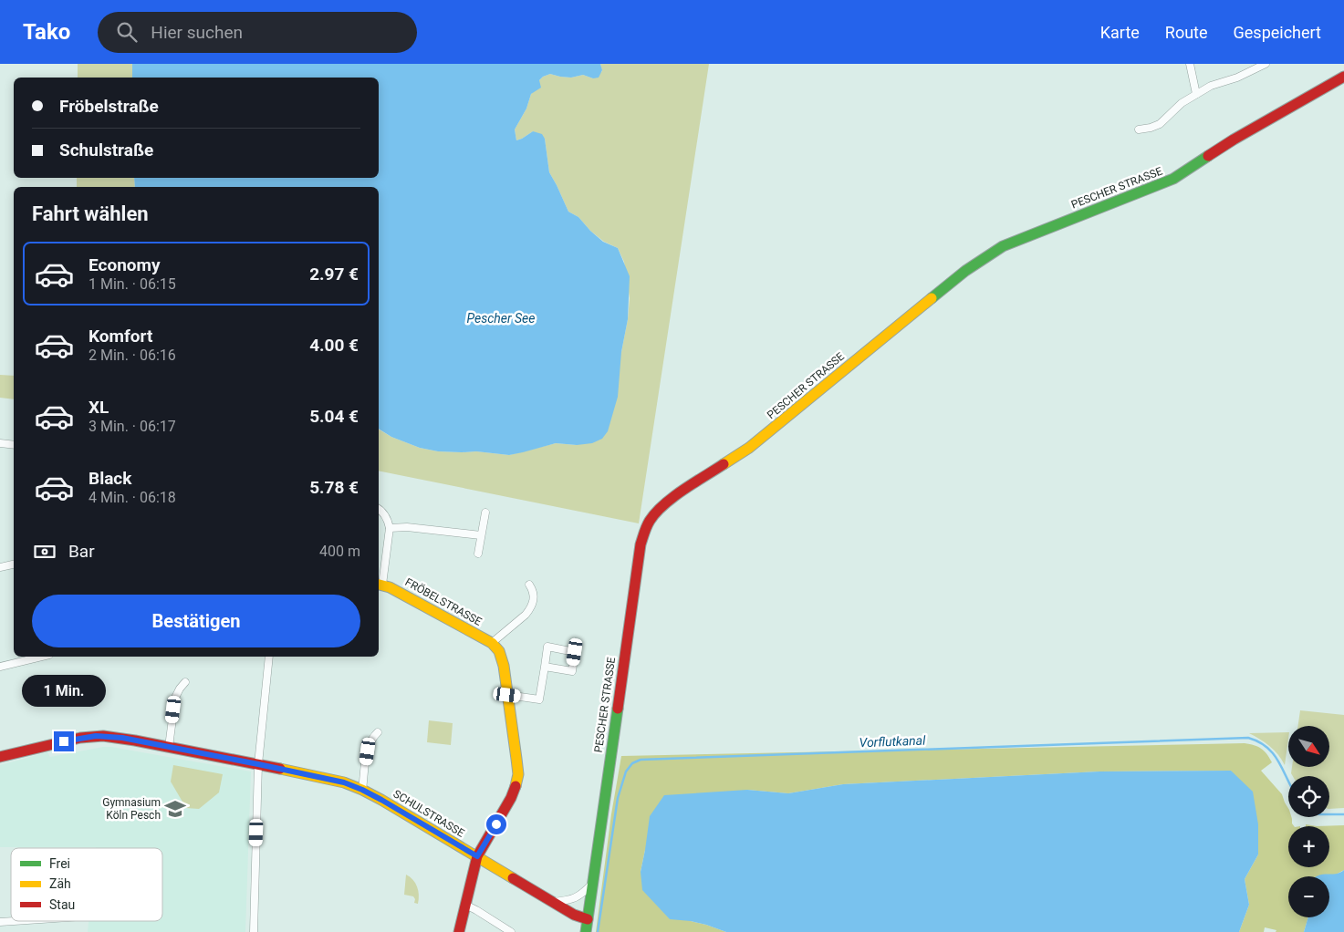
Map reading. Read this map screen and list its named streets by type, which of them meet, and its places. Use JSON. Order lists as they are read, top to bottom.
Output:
{
  "streets": {
    "street": ["PESCHER STRASSE", "FRÖBELSTRASSE", "SCHULSTRASSE"]
  },
  "crossings": [
    ["PESCHER STRASSE", "SCHULSTRASSE"]
  ],
  "water": ["Pescher See", "Vorflutkanal"],
  "places": {
    "school or university": ["Gymnasium Köln Pesch"]
  },
  "legend": ["Frei", "Zäh", "Stau"],
  "north": "bottom right",
  "page": {
    "header": "Tako",
    "search": "Hier suchen",
    "nav": ["Karte", "Route", "Gespeichert"],
    "banner": ["Fröbelstraße", "Schulstraße"],
    "heading": "Fahrt wählen",
    "list": [
      {
        "name": "Economy",
        "note": "1 Min. · 06:15",
        "value": "2.97 €"
      },
      {
        "name": "Komfort",
        "note": "2 Min. · 06:16",
        "value": "4.00 €"
      },
      {
        "name": "XL",
        "note": "3 Min. · 06:17",
        "value": "5.04 €"
      },
      {
        "name": "Black",
        "note": "4 Min. · 06:18",
        "value": "5.78 €"
      }
    ],
    "pay": ["Bar", "400 m"],
    "buttons": "Bestätigen",
    "bubble": "1 Min.",
    "map_buttons": ["+", "−"]
  }
}
